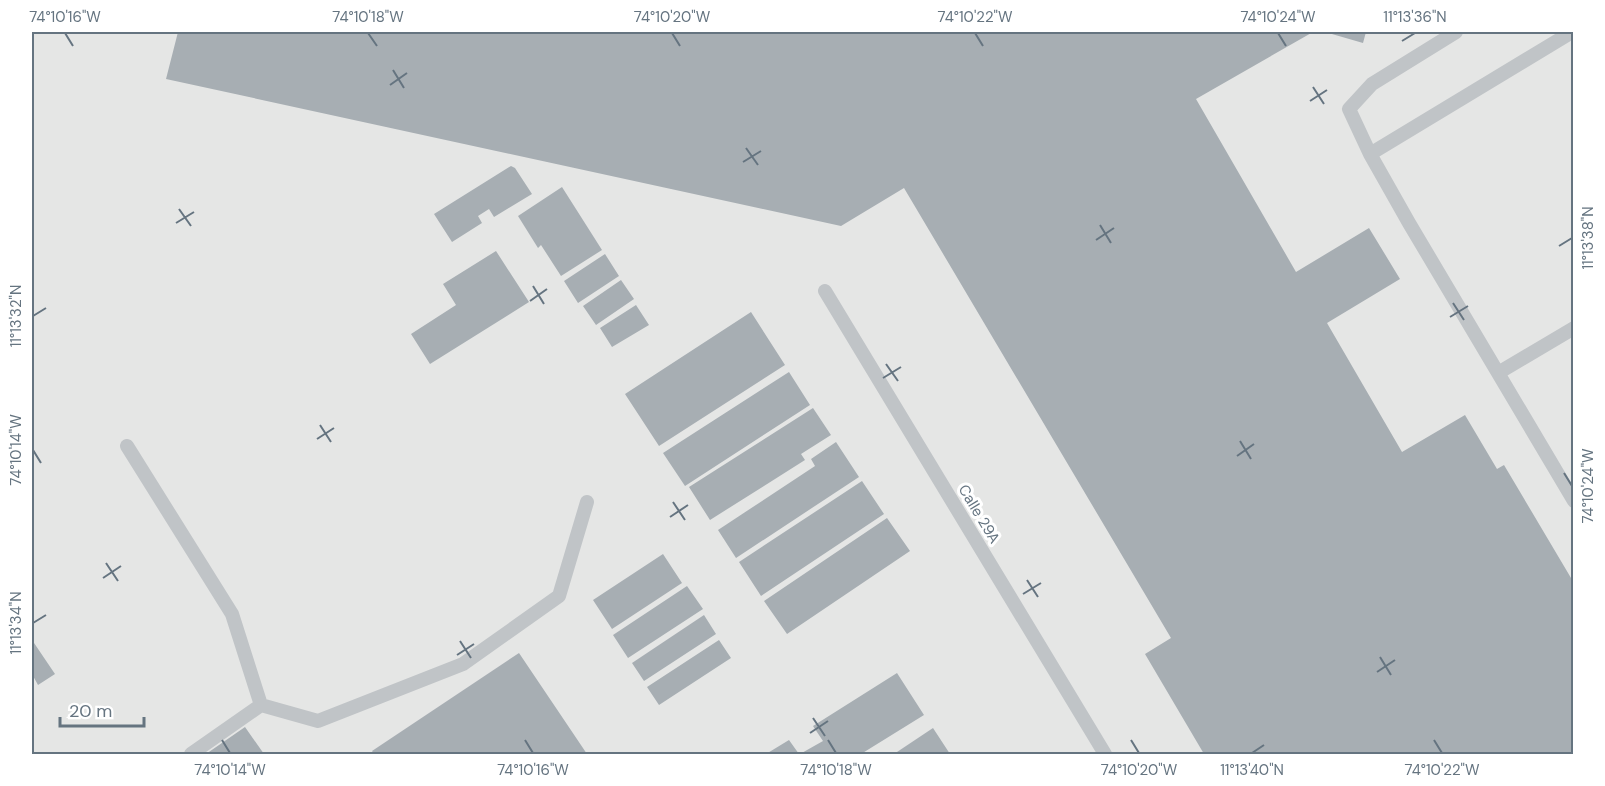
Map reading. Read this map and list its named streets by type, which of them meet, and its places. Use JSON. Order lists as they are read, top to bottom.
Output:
{
  "streets": {
    "lane": ["Calle 29A"]
  },
  "scale_bar": "20 m",
  "coordinates": [
    "74°10'16\"W",
    "74°10'18\"W",
    "74°10'20\"W",
    "74°10'22\"W",
    "74°10'24\"W",
    "11°13'36\"N",
    "11°13'38\"N",
    "11°13'32\"N",
    "74°10'14\"W",
    "11°13'34\"N",
    "11°13'40\"N"
  ]
}
